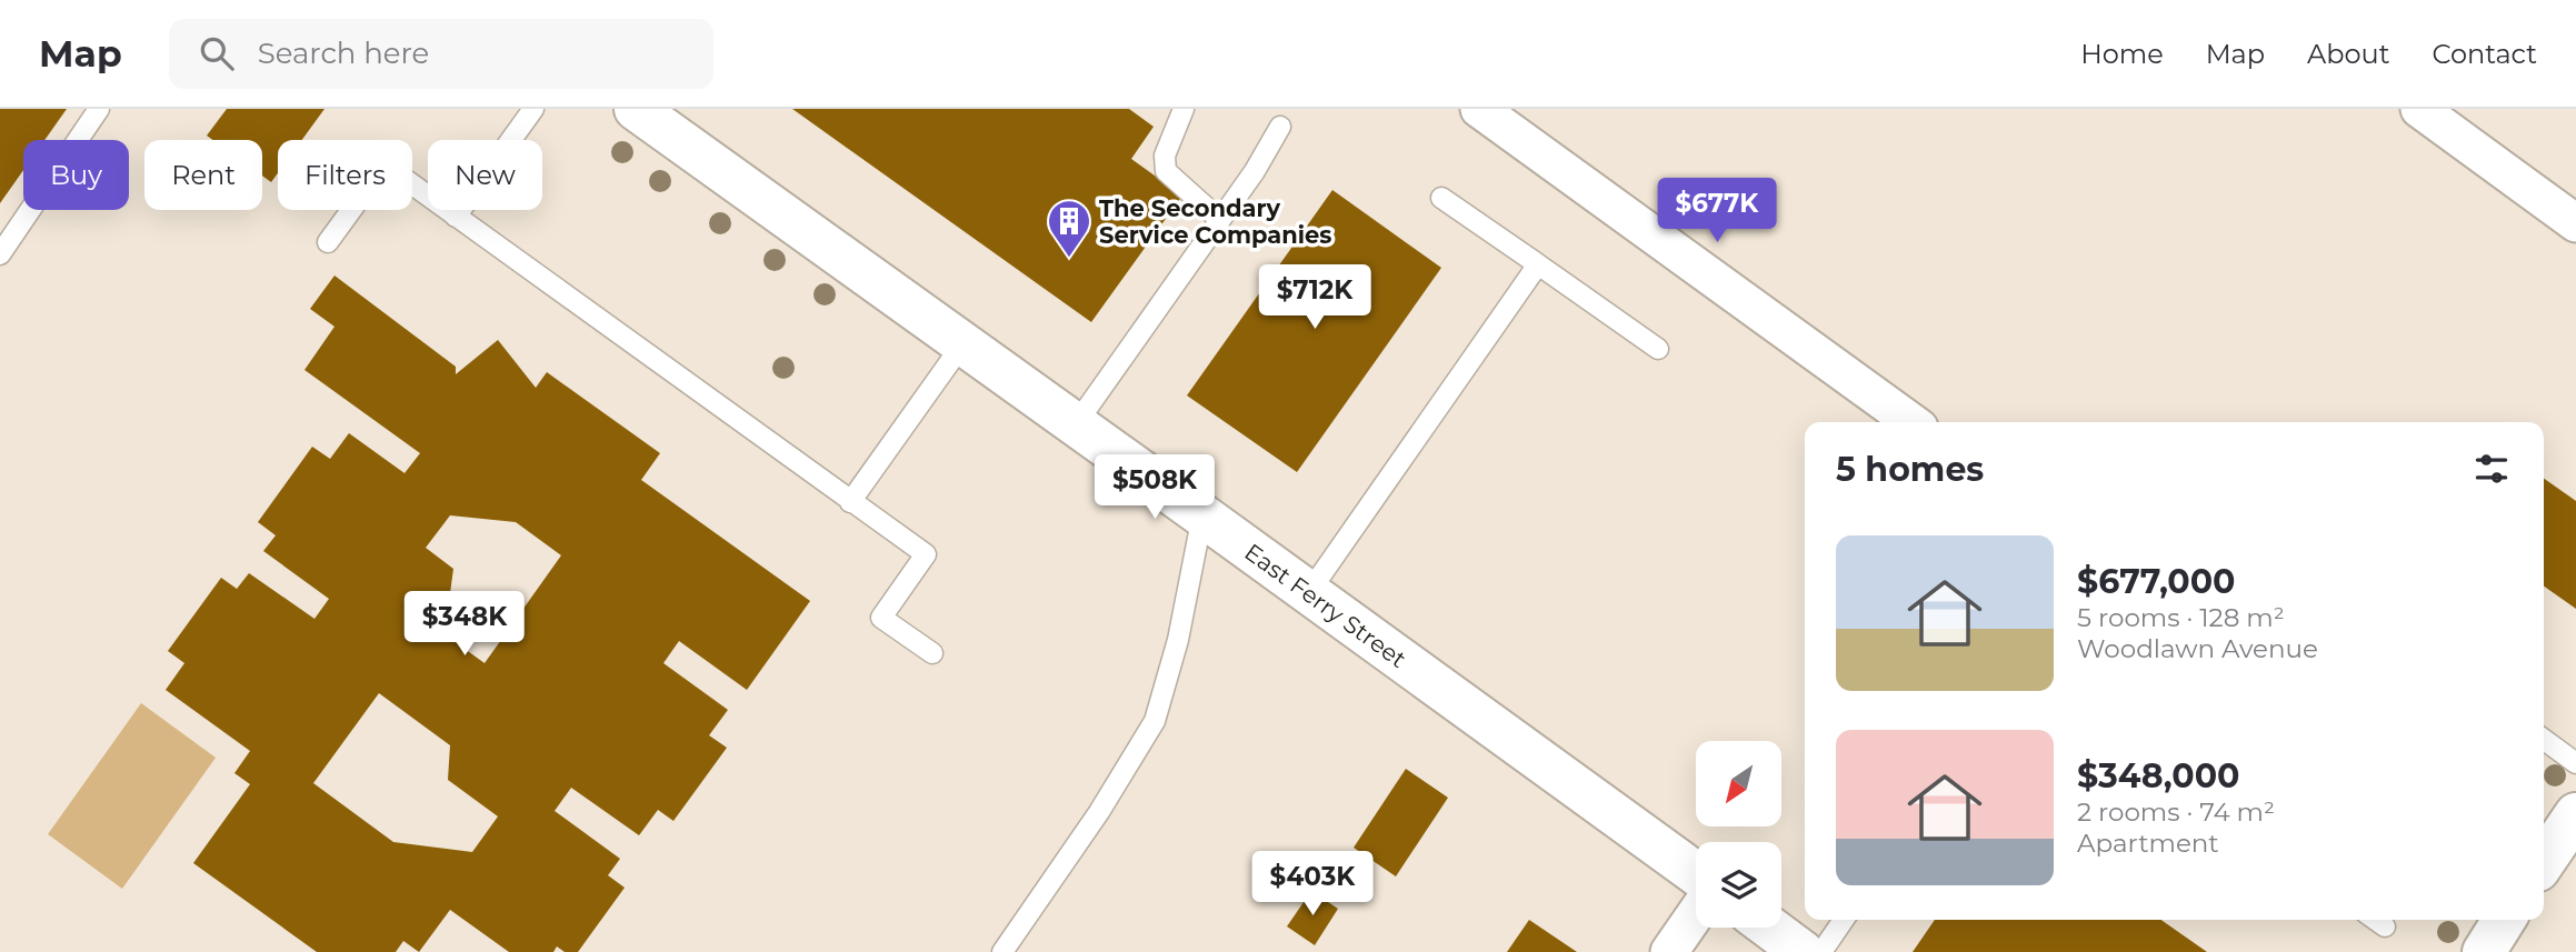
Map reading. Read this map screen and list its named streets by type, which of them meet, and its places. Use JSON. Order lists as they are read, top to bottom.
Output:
{
  "streets": {
    "street": ["East Ferry Street"]
  },
  "places": {
    "building": ["The Secondary Service Companies"]
  },
  "north": "bottom left",
  "page": {
    "header": "Map",
    "search": "Search here",
    "nav": [
      "Home",
      "Map",
      "About",
      "Contact"
    ],
    "chip": [
      "Buy",
      "Rent",
      "Filters",
      "New"
    ],
    "price": [
      "$677K",
      "$712K",
      "$508K",
      "$348K",
      "$403K"
    ],
    "heading": "5 homes",
    "list": [
      {
        "name": "$677,000",
        "note": "5 rooms · 128 m² · Woodlawn Avenue"
      },
      {
        "name": "$348,000",
        "note": "2 rooms · 74 m² · Apartment"
      }
    ]
  }
}
